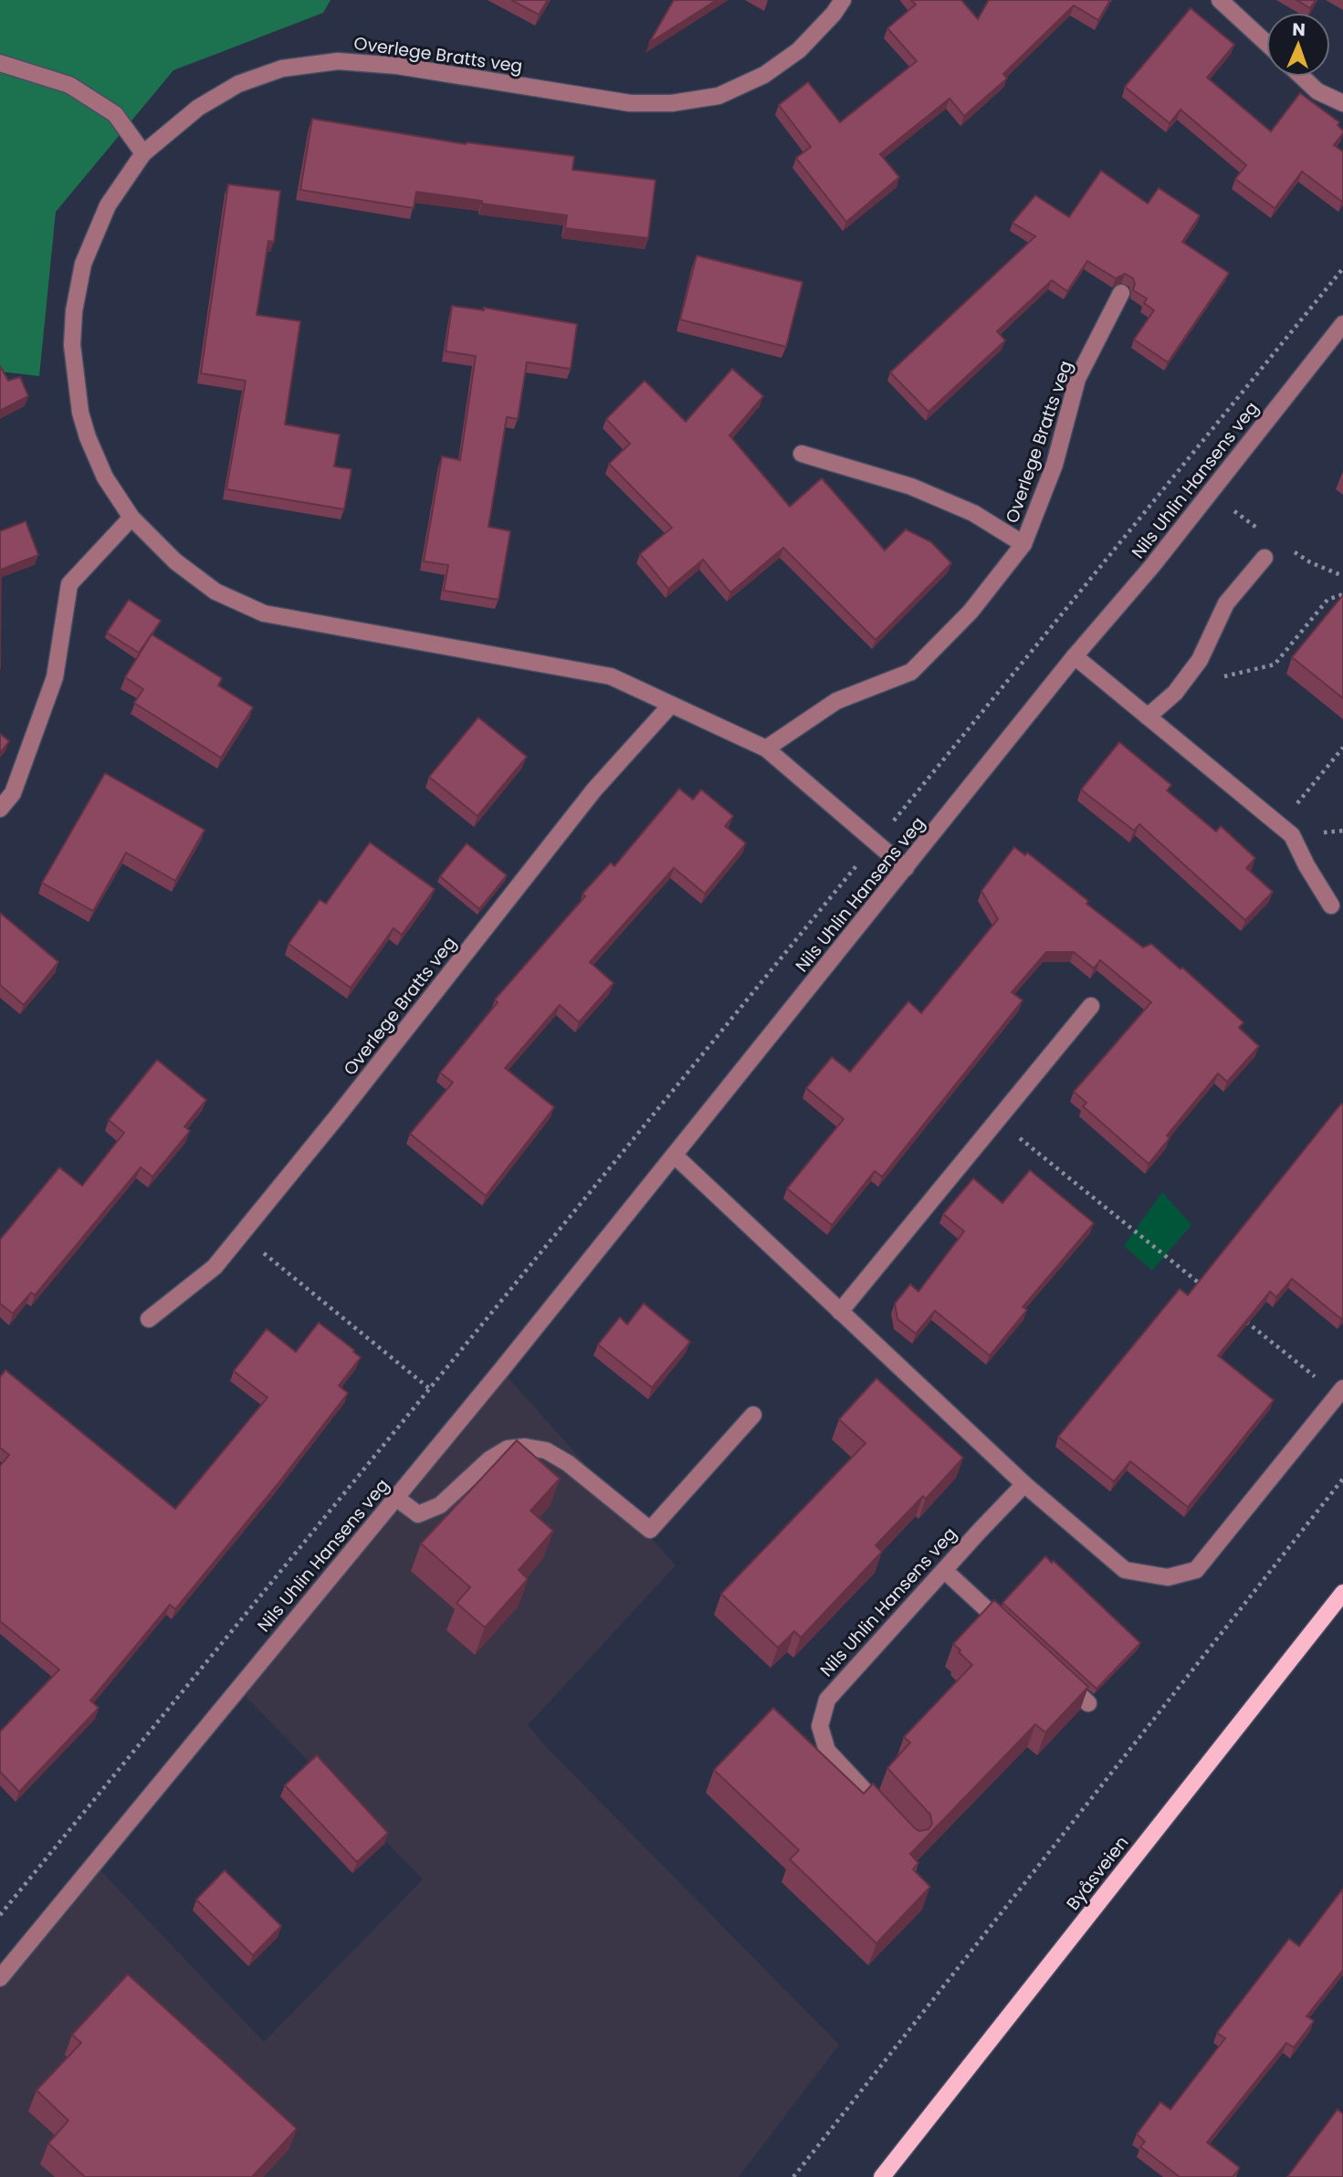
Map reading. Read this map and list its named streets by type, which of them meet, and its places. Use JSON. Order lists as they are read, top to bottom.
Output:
{
  "streets": {
    "main road": ["Byåsveien"],
    "street": ["Overlege Bratts veg", "Nils Uhlin Hansens veg"]
  },
  "crossings": [
    ["Overlege Bratts veg", "Nils Uhlin Hansens veg"]
  ],
  "north": "top"
}
